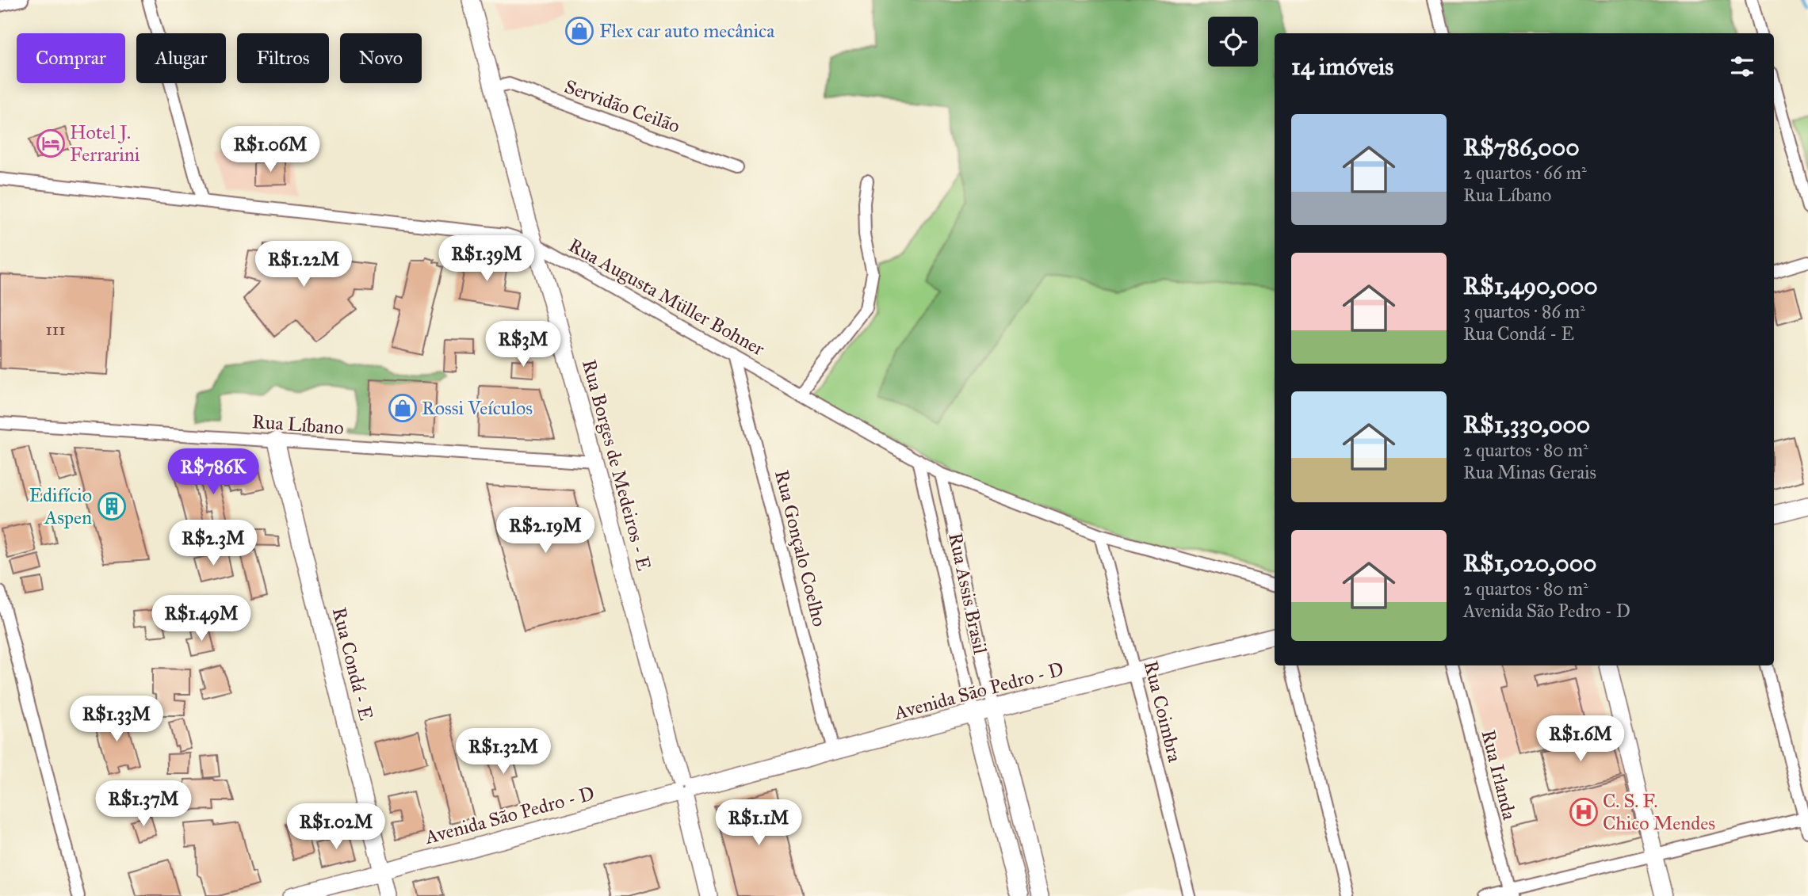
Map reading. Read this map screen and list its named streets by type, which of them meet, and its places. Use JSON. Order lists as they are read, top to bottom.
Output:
{
  "streets": {
    "street": [
      "Servidão Ceilão",
      "Rua Augusta Müller Bohner",
      "Rua Líbano",
      "Rua Borges de Medeiros - E",
      "Rua Gonçalo Coelho",
      "Rua Assis Brasil",
      "Rua Condá - E",
      "Avenida São Pedro - D",
      "Rua Coimbra",
      "Rua Irlanda"
    ]
  },
  "crossings": [
    ["Servidão Ceilão", "Rua Borges de Medeiros - E"],
    ["Rua Augusta Müller Bohner", "Rua Borges de Medeiros - E"],
    ["Rua Augusta Müller Bohner", "Rua Gonçalo Coelho"],
    ["Rua Augusta Müller Bohner", "Rua Assis Brasil"],
    ["Rua Augusta Müller Bohner", "Rua Coimbra"],
    ["Rua Líbano", "Rua Borges de Medeiros - E"],
    ["Rua Líbano", "Rua Condá - E"],
    ["Rua Borges de Medeiros - E", "Avenida São Pedro - D"],
    ["Rua Gonçalo Coelho", "Avenida São Pedro - D"],
    ["Rua Assis Brasil", "Avenida São Pedro - D"],
    ["Rua Condá - E", "Avenida São Pedro - D"],
    ["Avenida São Pedro - D", "Rua Coimbra"]
  ],
  "places": {
    "shop": ["Flex car auto mecânica", "Rossi Veículos"],
    "hotel": ["Hotel J. Ferrarini"],
    "building": ["Edifício Aspen"],
    "hospital": ["C. S. F. Chico Mendes"]
  },
  "house_numbers": ["111"],
  "page": {
    "chip": [
      "Comprar",
      "Alugar",
      "Filtros",
      "Novo"
    ],
    "heading": "14 imóveis",
    "list": [
      {
        "name": "R$786,000",
        "note": "2 quartos · 66 m² · Rua Líbano"
      },
      {
        "name": "R$1,490,000",
        "note": "3 quartos · 86 m² · Rua Condá - E"
      },
      {
        "name": "R$1,330,000",
        "note": "2 quartos · 80 m² · Rua Minas Gerais"
      },
      {
        "name": "R$1,020,000",
        "note": "2 quartos · 80 m² · Avenida São Pedro - D"
      }
    ],
    "price": [
      "R$1.06M",
      "R$1.39M",
      "R$1.22M",
      "R$3M",
      "R$786K",
      "R$2.19M",
      "R$2.3M",
      "R$1.49M",
      "R$1.33M",
      "R$1.6M",
      "R$1.32M",
      "R$1.37M",
      "R$1.1M",
      "R$1.02M"
    ]
  }
}
